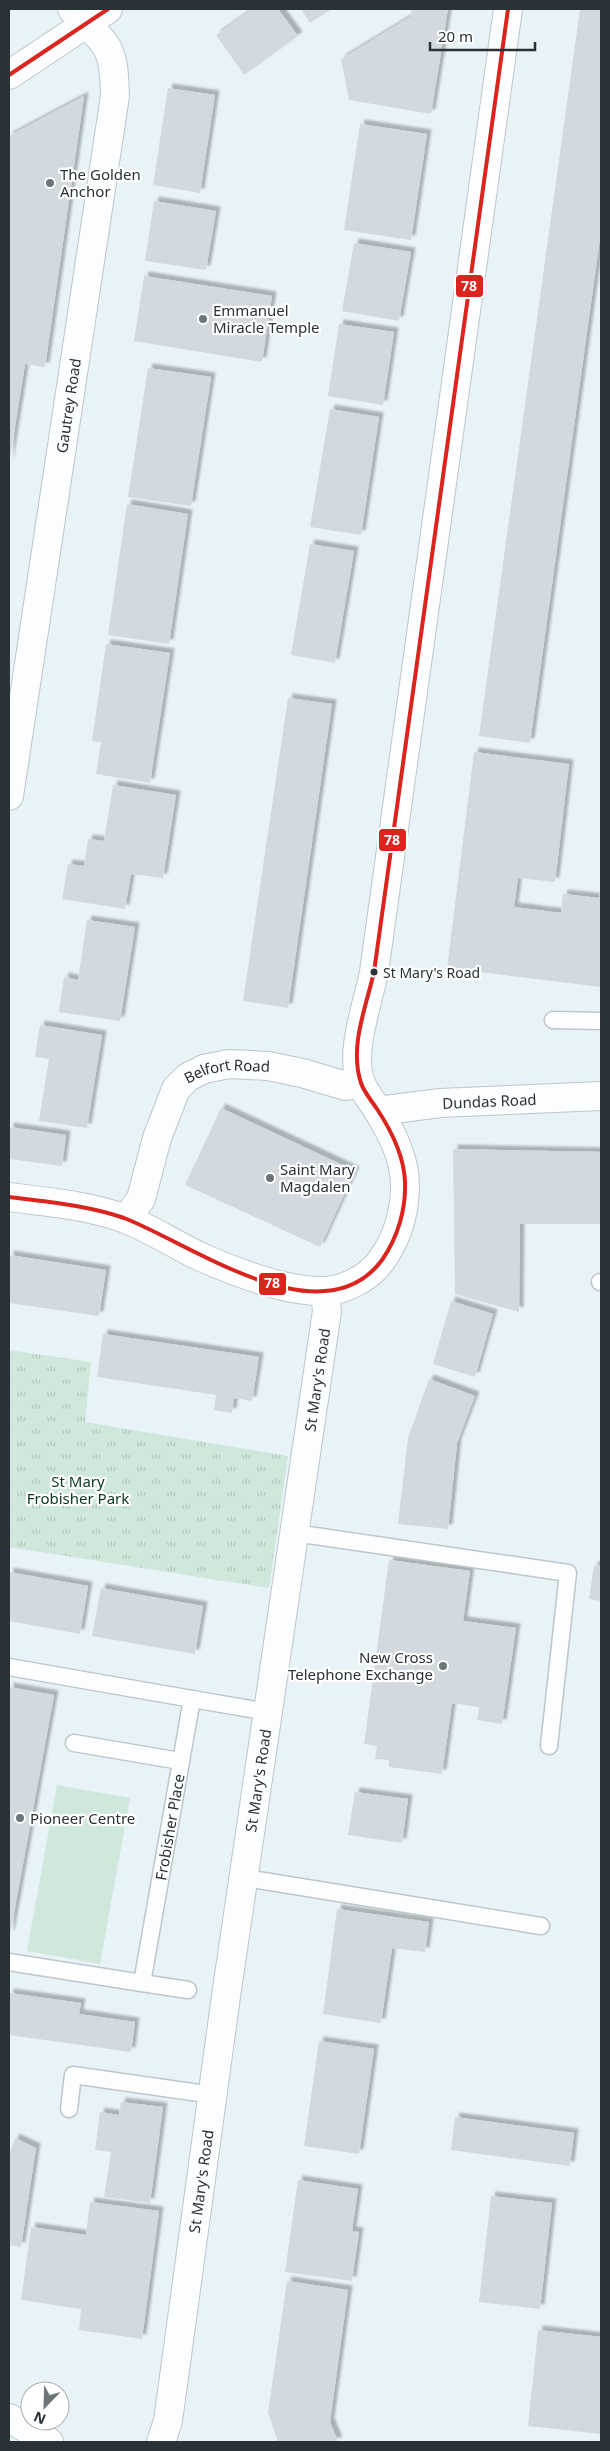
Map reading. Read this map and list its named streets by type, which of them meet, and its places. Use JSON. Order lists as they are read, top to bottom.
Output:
{
  "streets": {
    "main road": [
      "Gautrey Road",
      "Belfort Road",
      "Dundas Road",
      "St Mary's Road"
    ],
    "lane": ["Frobisher Place"]
  },
  "parks": ["St Mary Frobisher Park"],
  "places": [
    "The Golden Anchor",
    "Emmanuel Miracle Temple",
    "St Mary's Road",
    "Saint Mary Magdalen",
    "New Cross Telephone Exchange",
    "Pioneer Centre"
  ],
  "lines": ["transit line 78"],
  "scale_bar": "20 m",
  "north": "bottom left"
}
